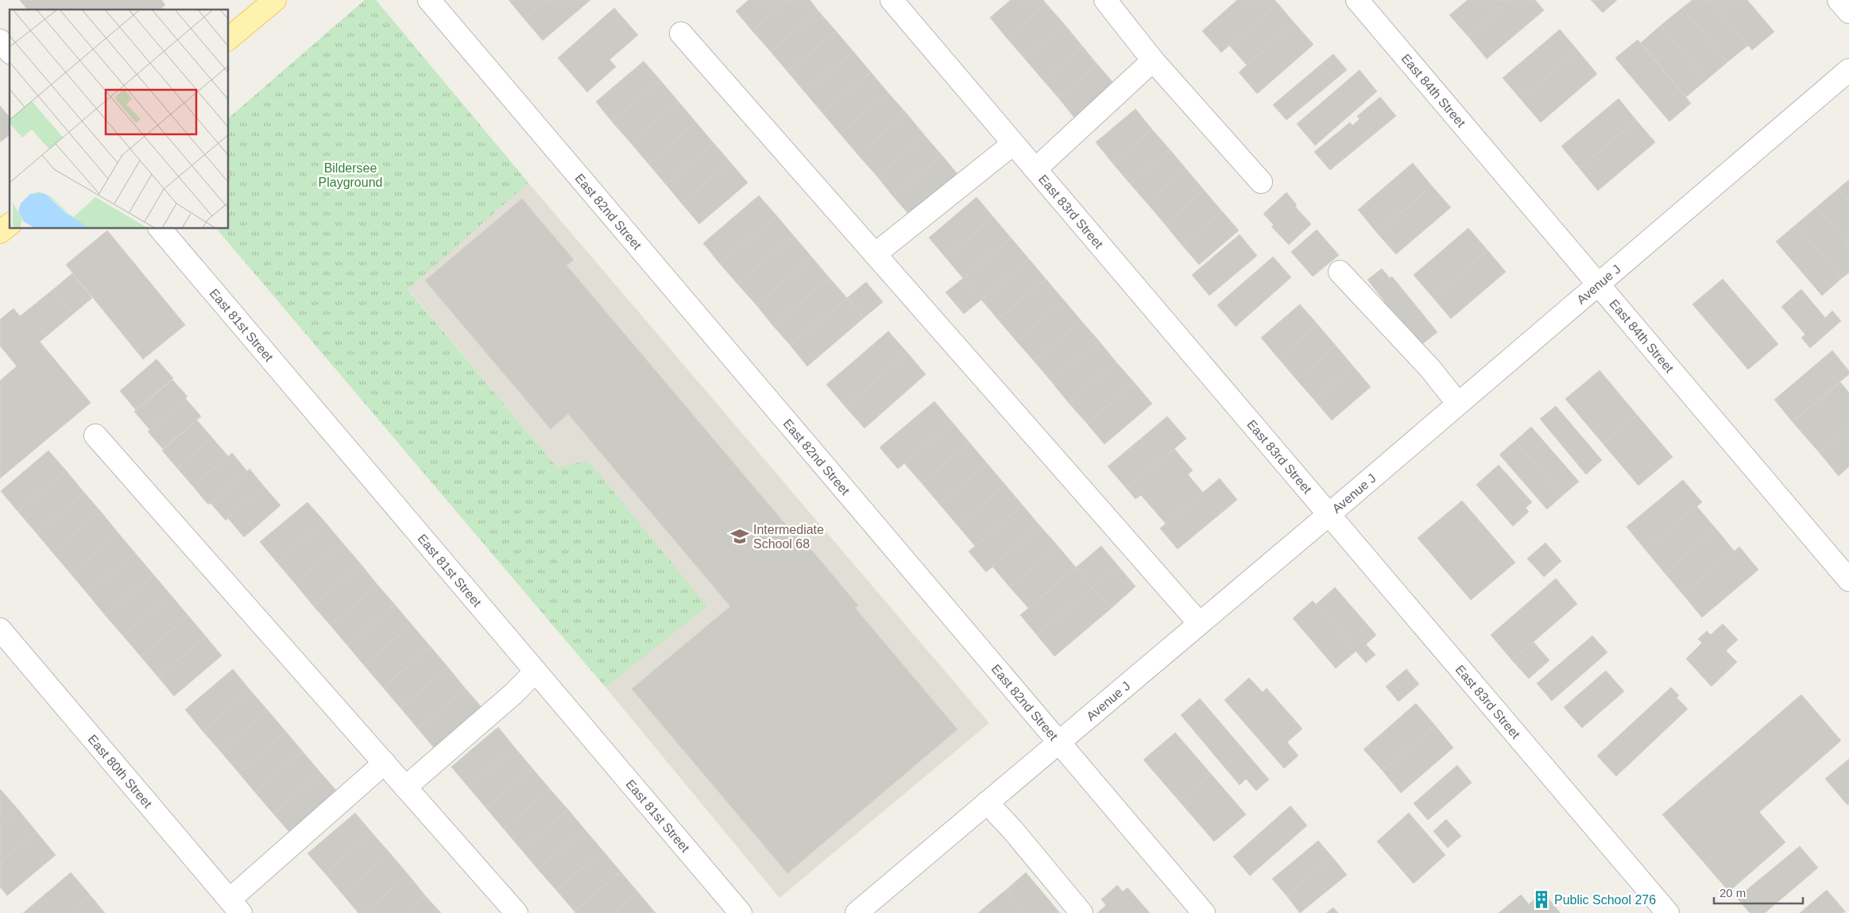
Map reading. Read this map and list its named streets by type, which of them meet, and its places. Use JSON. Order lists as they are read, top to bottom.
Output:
{
  "streets": {
    "street": [
      "East 84th Street",
      "East 82nd Street",
      "East 83rd Street",
      "Avenue J",
      "East 81st Street",
      "East 80th Street"
    ]
  },
  "crossings": [
    ["East 84th Street", "Avenue J"],
    ["East 82nd Street", "Avenue J"],
    ["East 83rd Street", "Avenue J"]
  ],
  "parks": ["Bildersee Playground"],
  "places": {
    "school or university": ["Intermediate School 68"],
    "building": ["Public School 276"]
  },
  "scale_bar": "20 m"
}
